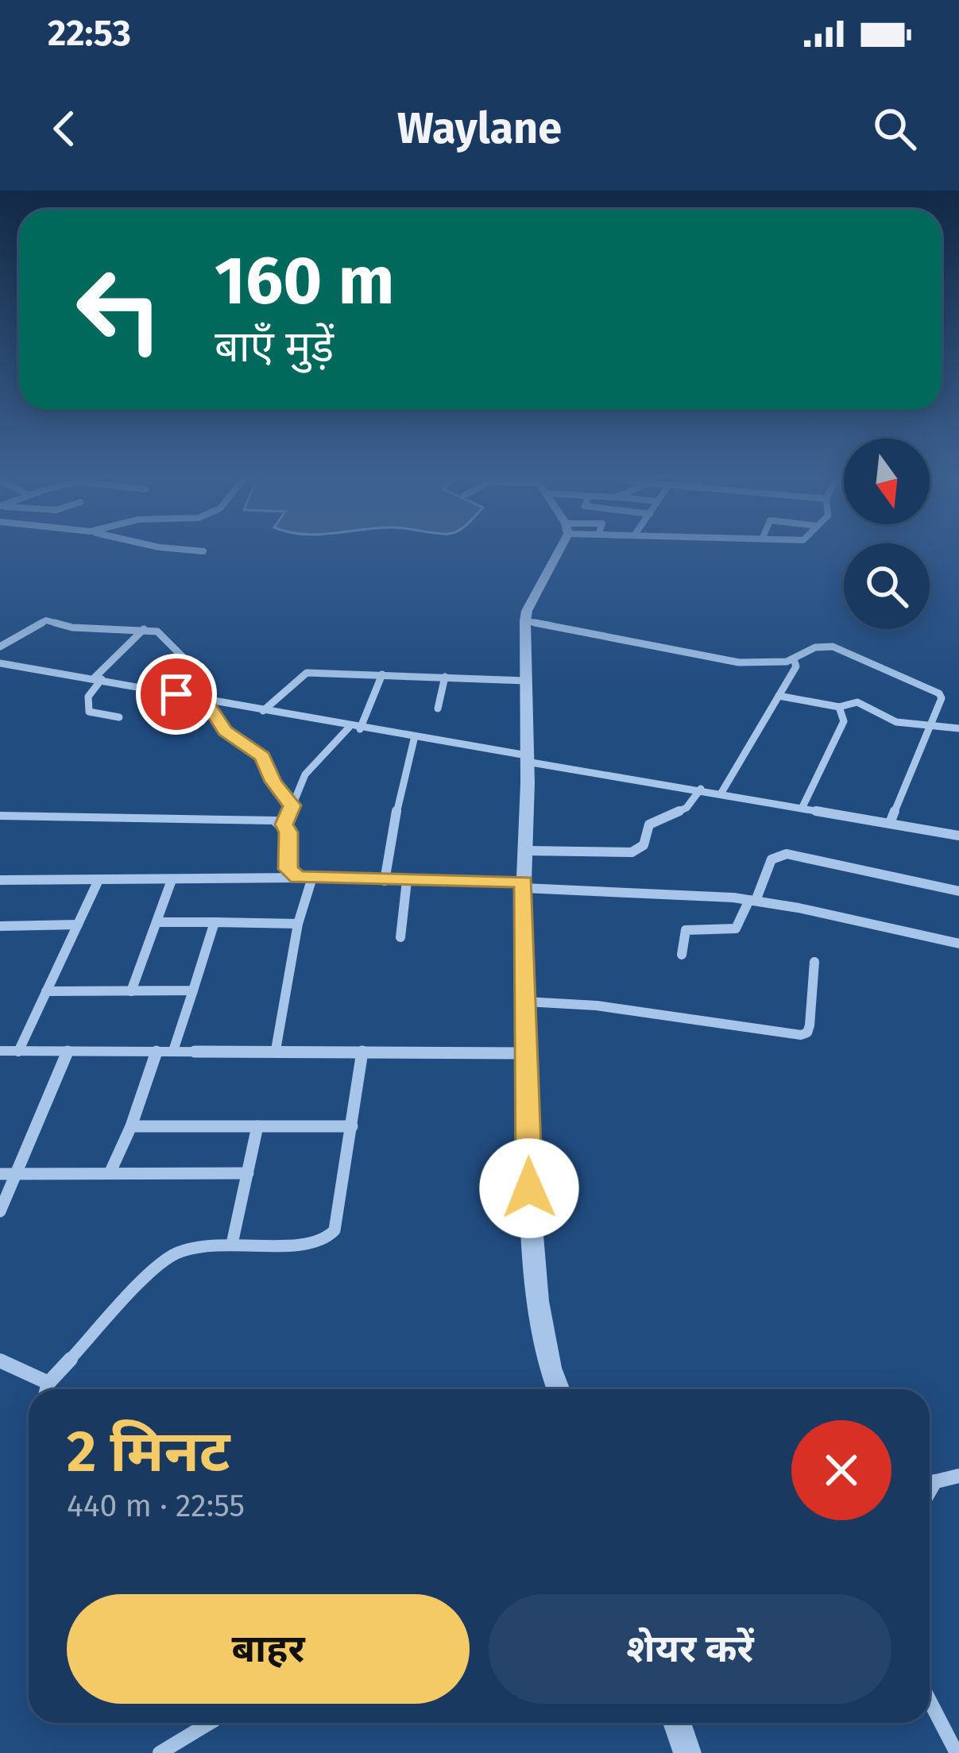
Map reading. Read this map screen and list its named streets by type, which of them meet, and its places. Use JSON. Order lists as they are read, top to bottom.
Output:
{
  "north": "bottom",
  "page": {
    "status": "22:53",
    "header": "Waylane",
    "turn": ["160 m", "बाएँ मुड़ें"],
    "heading": ["2 मिनट", "440 m · 22:55"],
    "buttons": ["बाहर", "शेयर करें"]
  }
}
